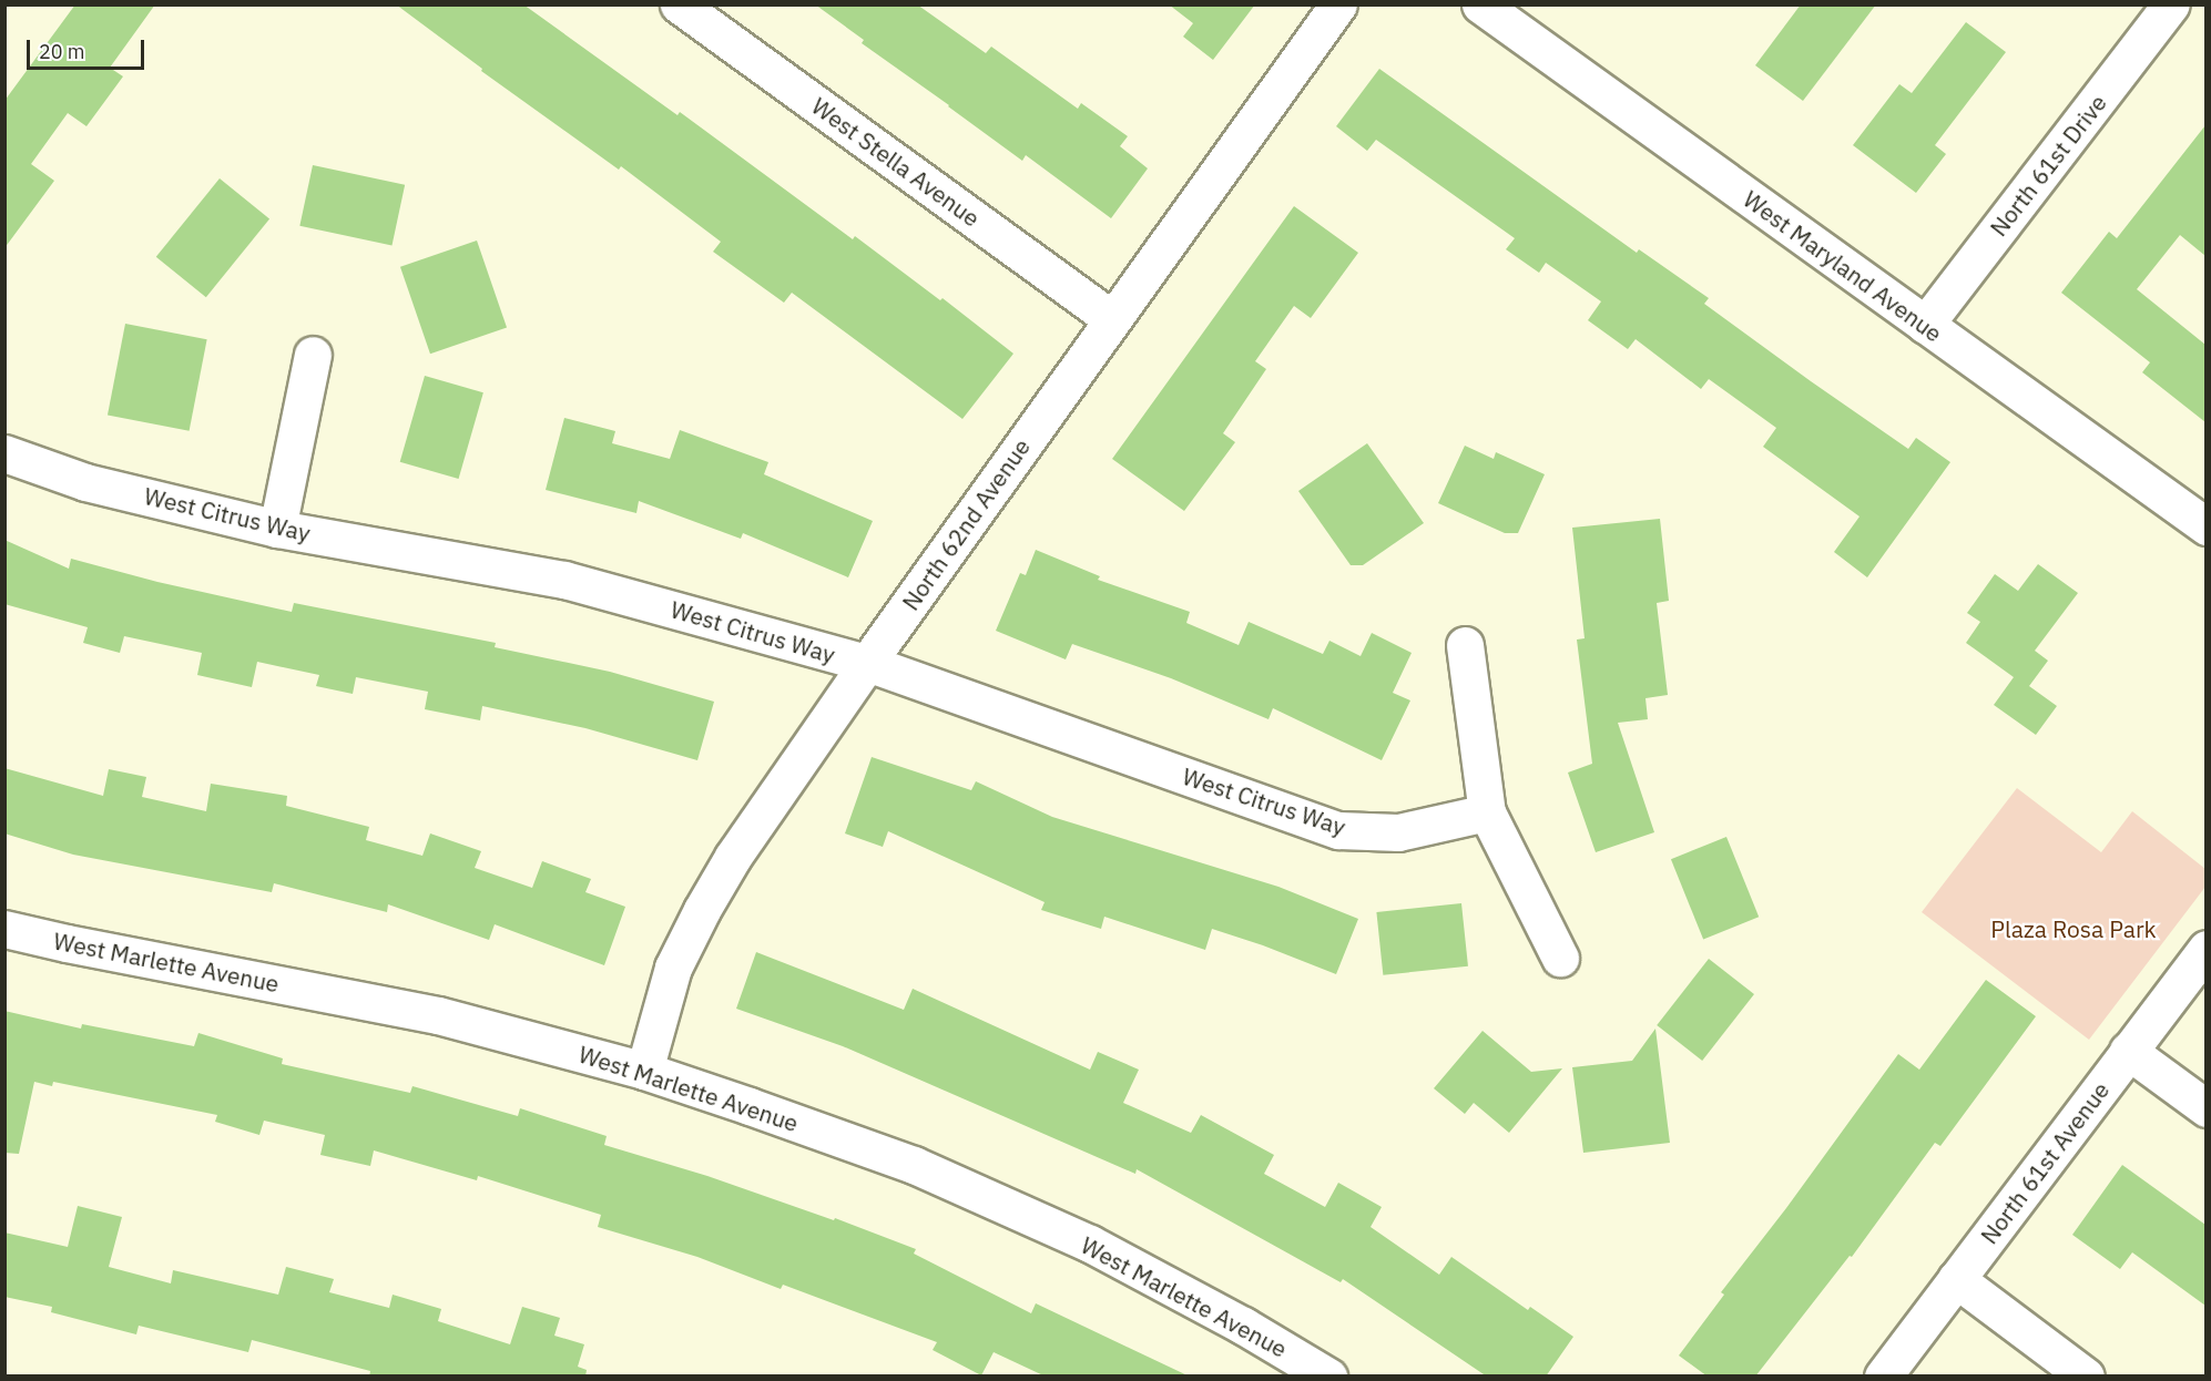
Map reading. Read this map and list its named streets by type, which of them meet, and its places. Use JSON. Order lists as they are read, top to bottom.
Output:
{
  "streets": {
    "street": [
      "West Stella Avenue",
      "North 61st Drive",
      "West Maryland Avenue",
      "West Citrus Way",
      "North 62nd Avenue",
      "West Marlette Avenue",
      "North 61st Avenue"
    ]
  },
  "crossings": [
    ["West Stella Avenue", "North 62nd Avenue"],
    ["North 61st Drive", "West Maryland Avenue"],
    ["West Citrus Way", "North 62nd Avenue"],
    ["North 62nd Avenue", "West Marlette Avenue"]
  ],
  "parks": ["Plaza Rosa Park"],
  "scale_bar": "20 m"
}
